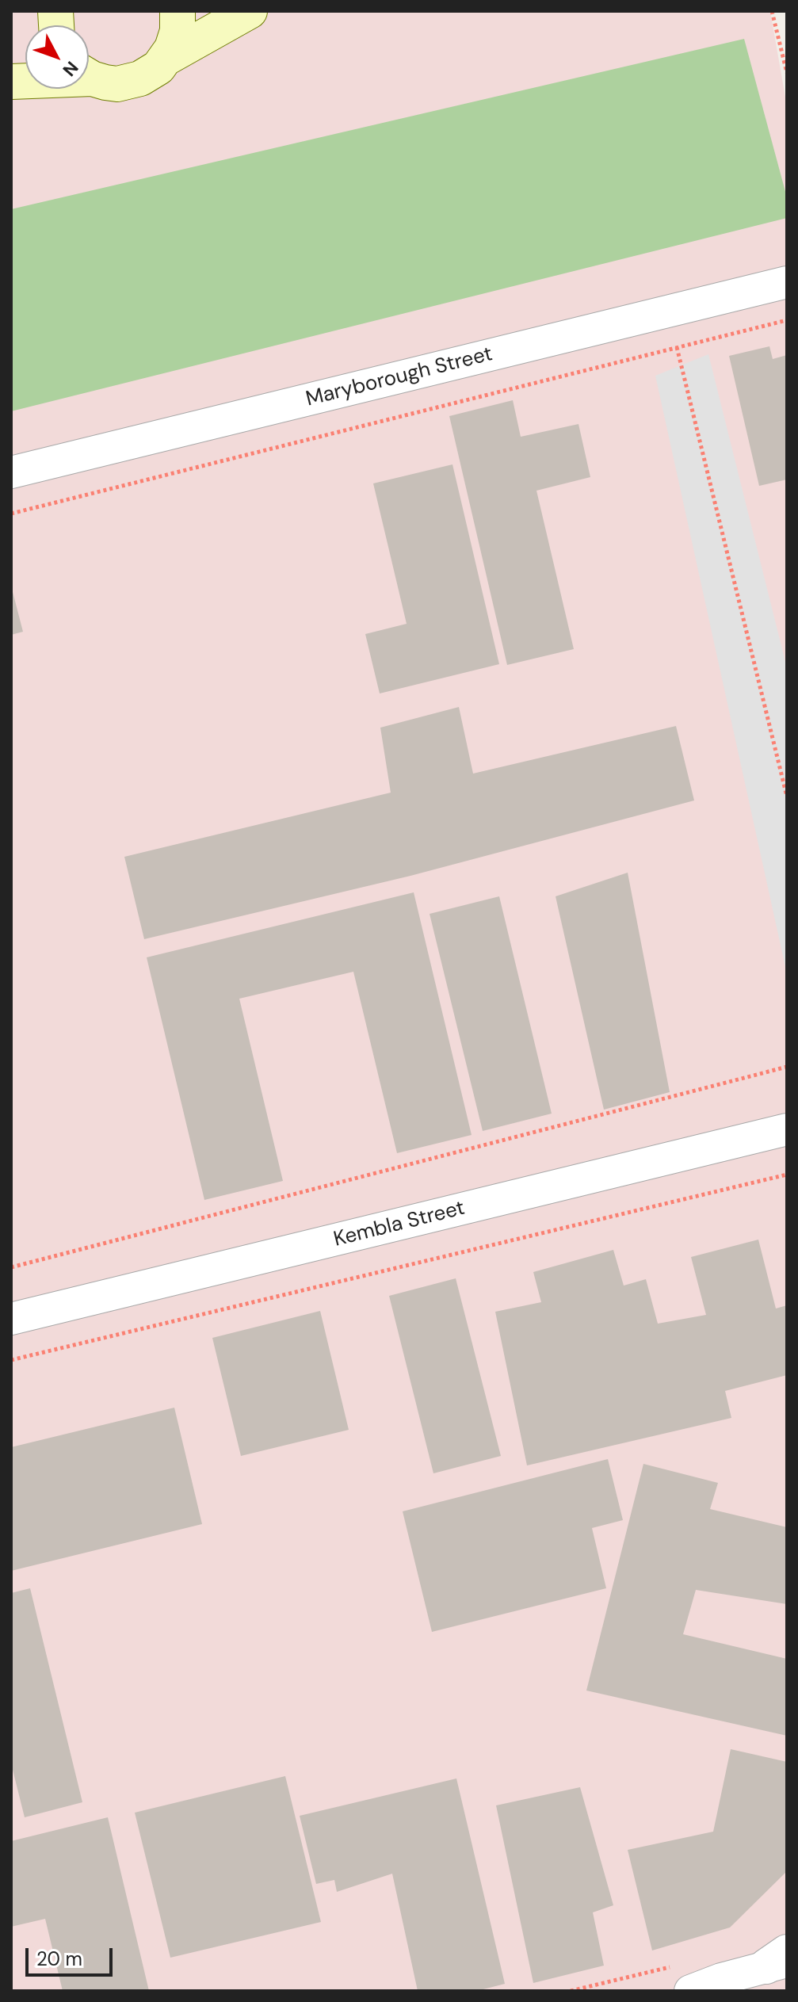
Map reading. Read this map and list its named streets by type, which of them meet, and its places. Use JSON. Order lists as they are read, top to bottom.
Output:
{
  "streets": {
    "street": ["Maryborough Street", "Kembla Street"]
  },
  "scale_bar": "20 m",
  "north": "bottom right"
}
